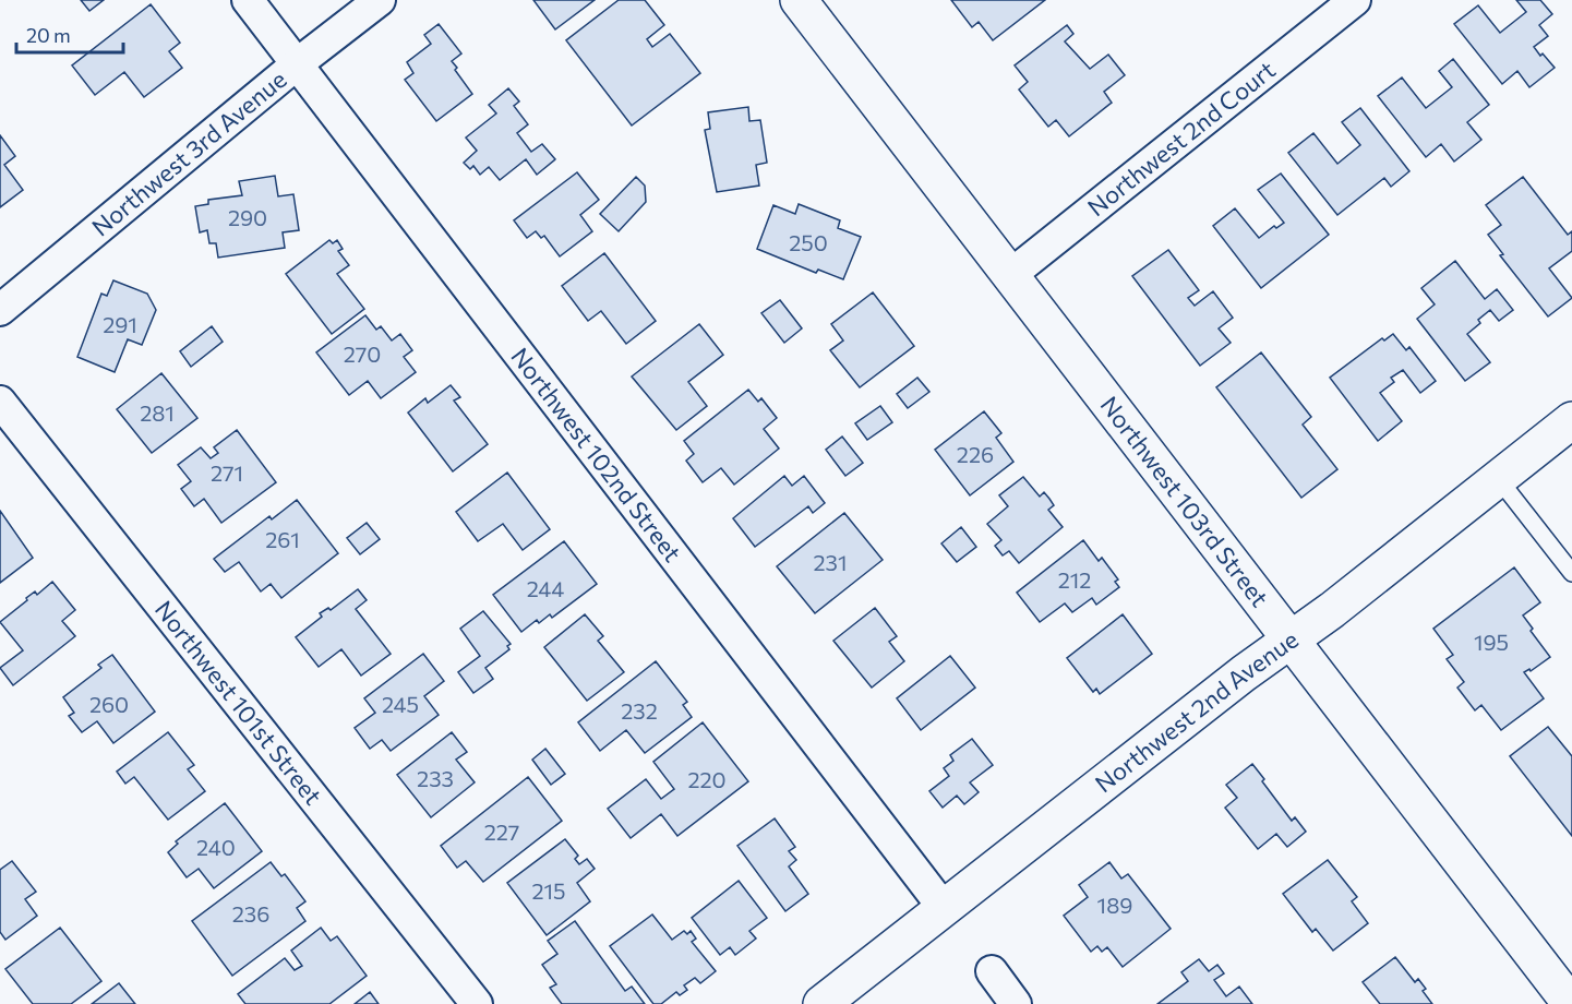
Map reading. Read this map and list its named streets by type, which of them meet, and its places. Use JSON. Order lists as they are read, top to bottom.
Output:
{
  "streets": {
    "main road": ["Northwest 103rd Street", "Northwest 2nd Avenue"],
    "street": [
      "Northwest 2nd Court",
      "Northwest 3rd Avenue",
      "Northwest 102nd Street",
      "Northwest 101st Street"
    ]
  },
  "crossings": [
    ["Northwest 2nd Court", "Northwest 103rd Street"],
    ["Northwest 3rd Avenue", "Northwest 102nd Street"],
    ["Northwest 102nd Street", "Northwest 2nd Avenue"],
    ["Northwest 103rd Street", "Northwest 2nd Avenue"]
  ],
  "house_numbers": [
    "290",
    "250",
    "291",
    "270",
    "281",
    "226",
    "271",
    "261",
    "231",
    "212",
    "244",
    "195",
    "260",
    "245",
    "232",
    "233",
    "220",
    "227",
    "240",
    "215",
    "189",
    "236"
  ],
  "scale_bar": "20 m"
}
